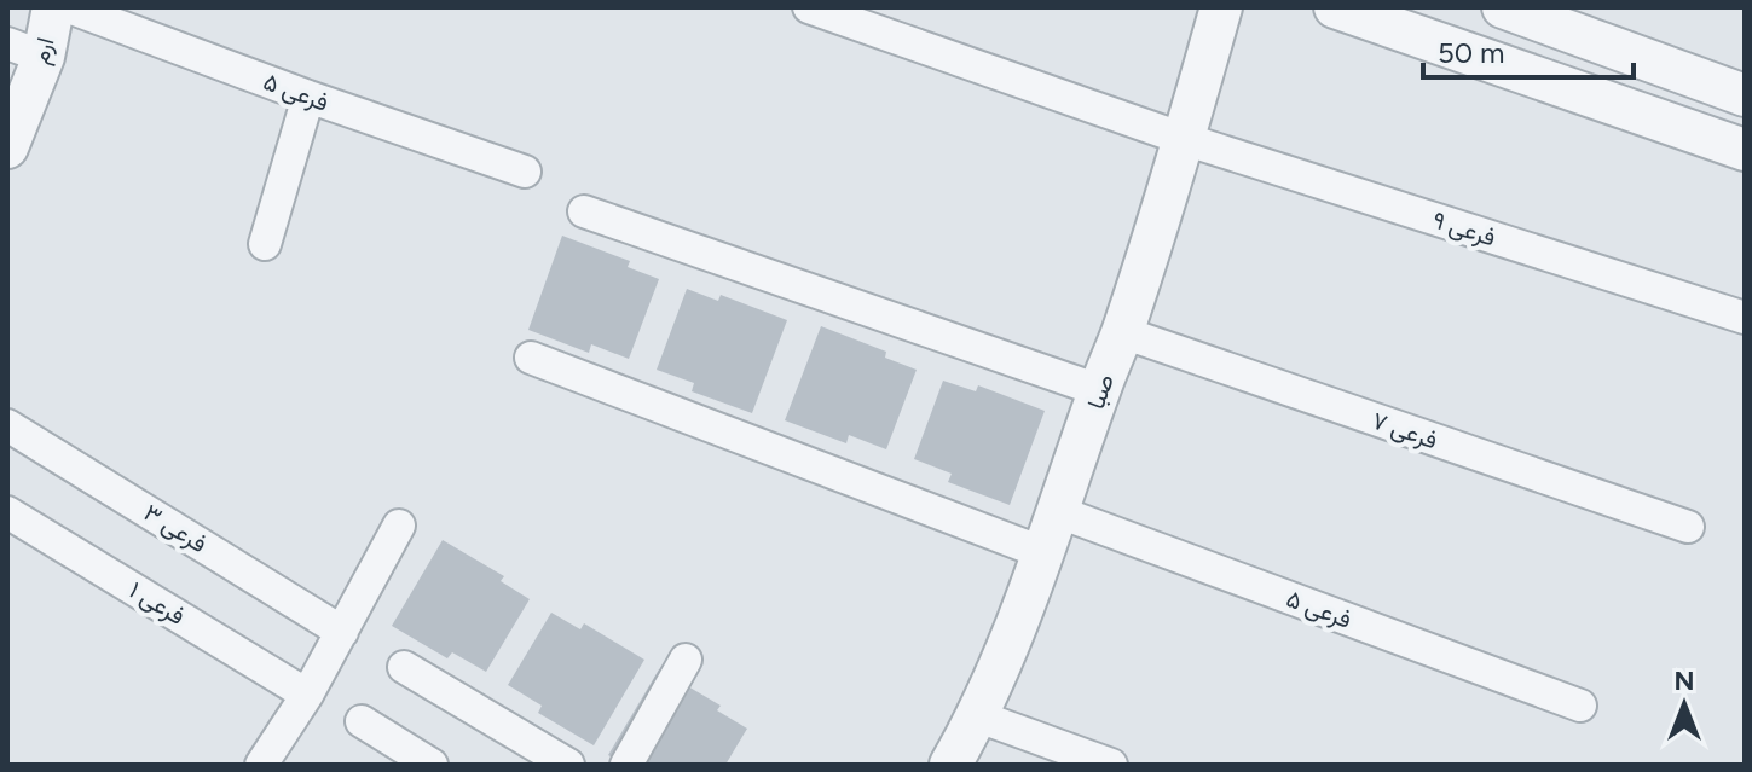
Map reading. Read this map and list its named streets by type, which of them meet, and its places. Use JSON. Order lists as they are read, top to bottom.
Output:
{
  "streets": {
    "street": [
      "ارم",
      "فرعی ۵",
      "فرعی ۹",
      "صبا",
      "فرعی ۷",
      "فرعی ۳",
      "فرعی ۱"
    ]
  },
  "crossings": [
    ["فرعی ۵", "صبا"],
    ["فرعی ۹", "صبا"],
    ["صبا", "فرعی ۷"]
  ],
  "scale_bar": "50 m",
  "north": "top"
}
